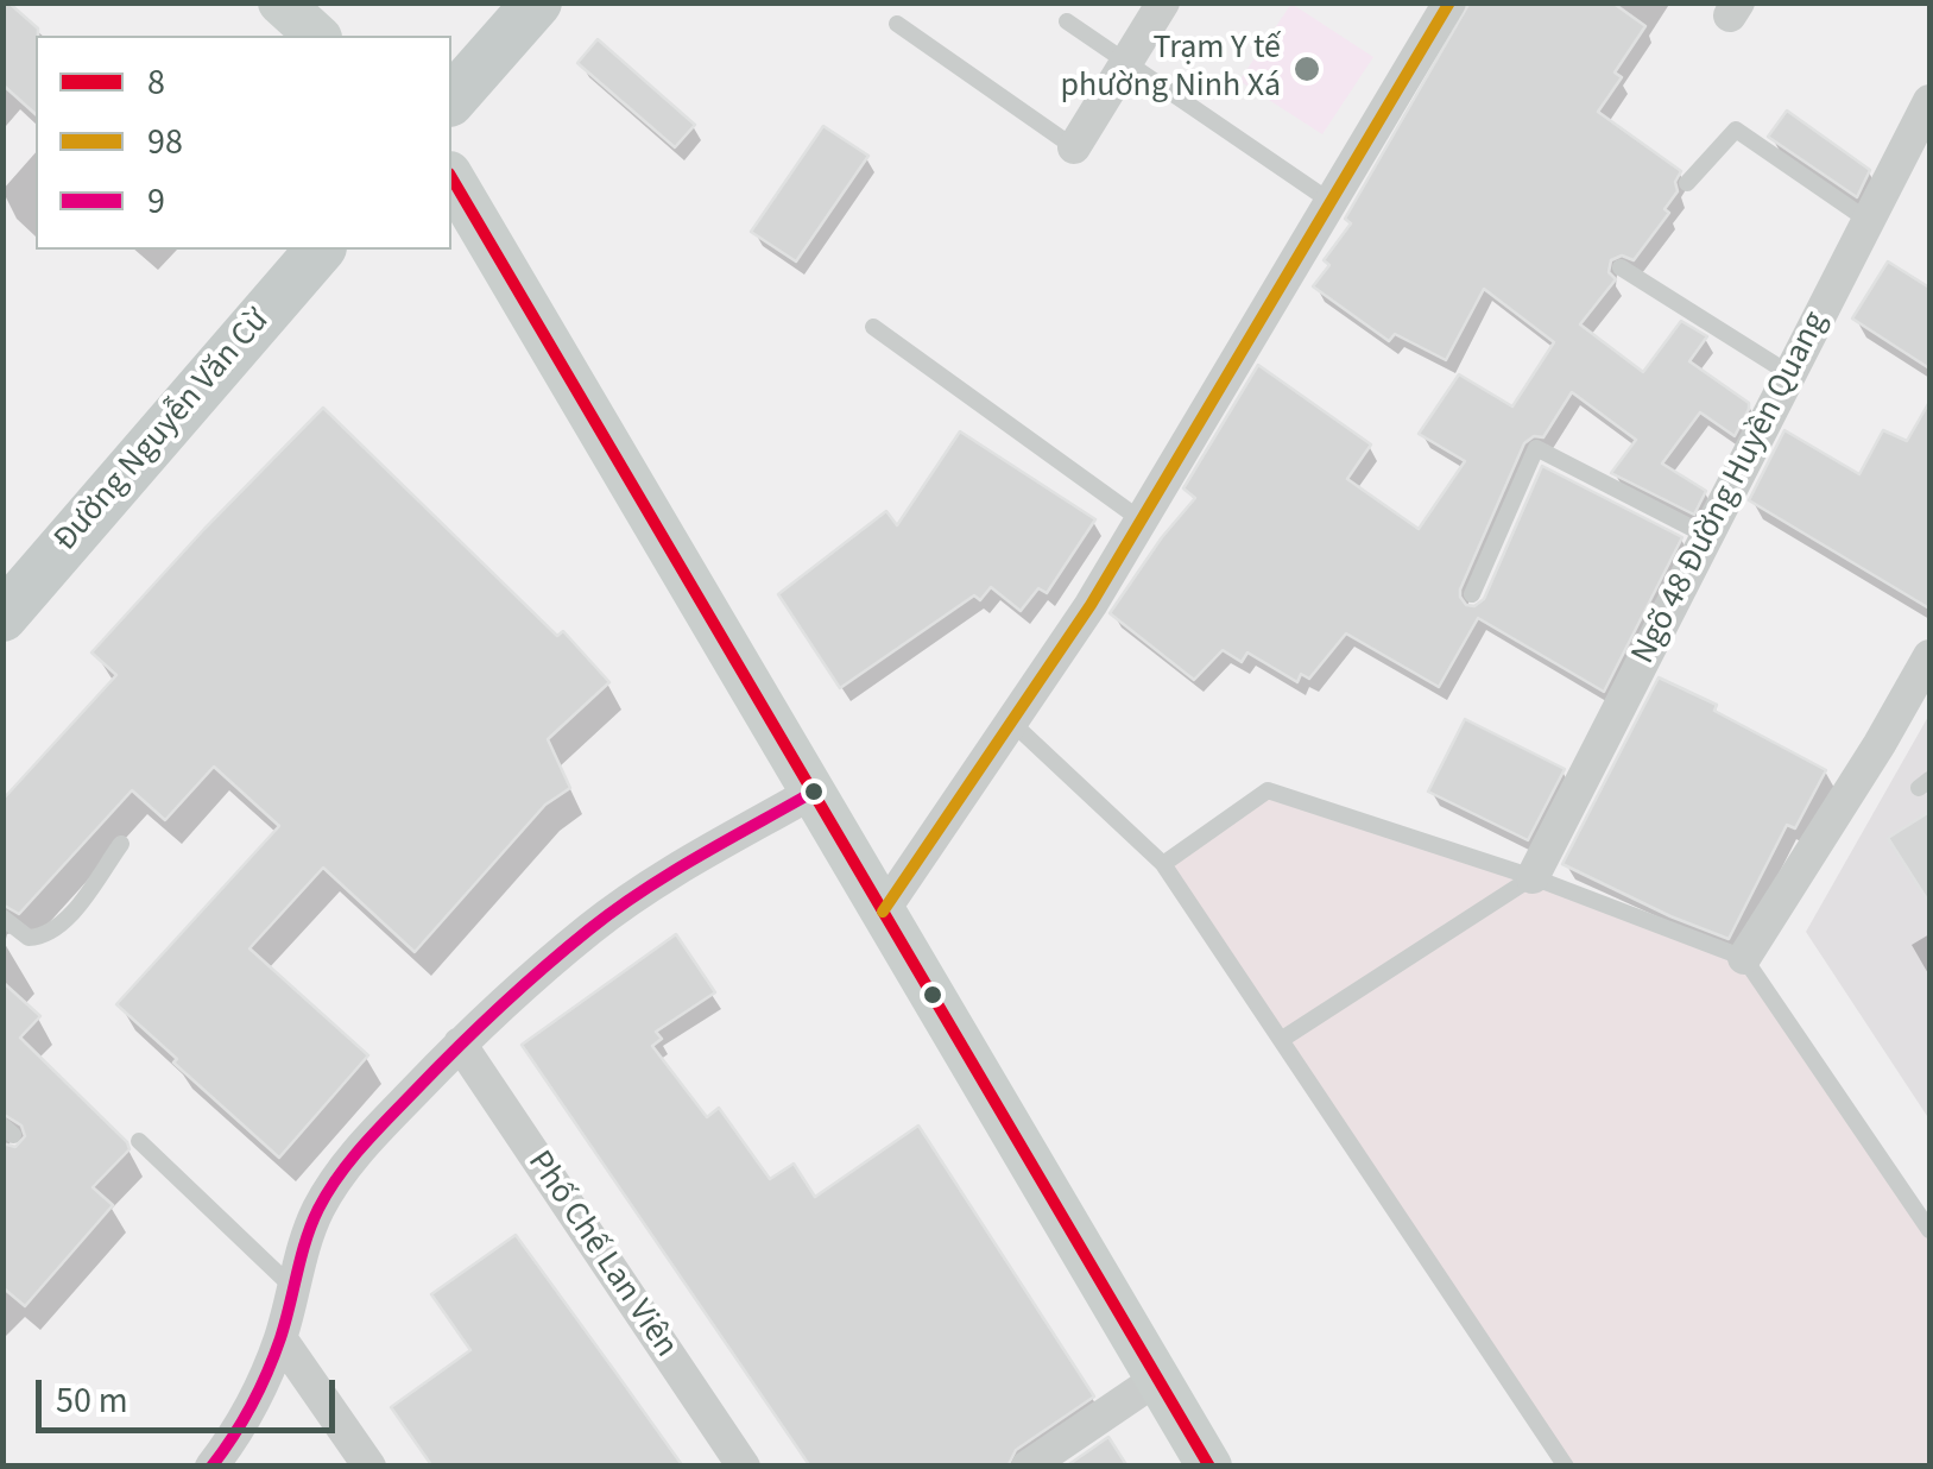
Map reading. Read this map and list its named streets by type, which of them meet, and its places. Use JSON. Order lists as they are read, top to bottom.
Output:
{
  "streets": {
    "main road": ["Đường Nguyễn Văn Cừ"],
    "street": ["Ngõ 48 Đường Huyền Quang", "Phố Chế Lan Viên"]
  },
  "places": ["Trạm Y tế phường Ninh Xá"],
  "lines": ["transit line 98", "transit line 8", "transit line 9"],
  "legend": ["8", "98", "9"],
  "scale_bar": "50 m"
}
